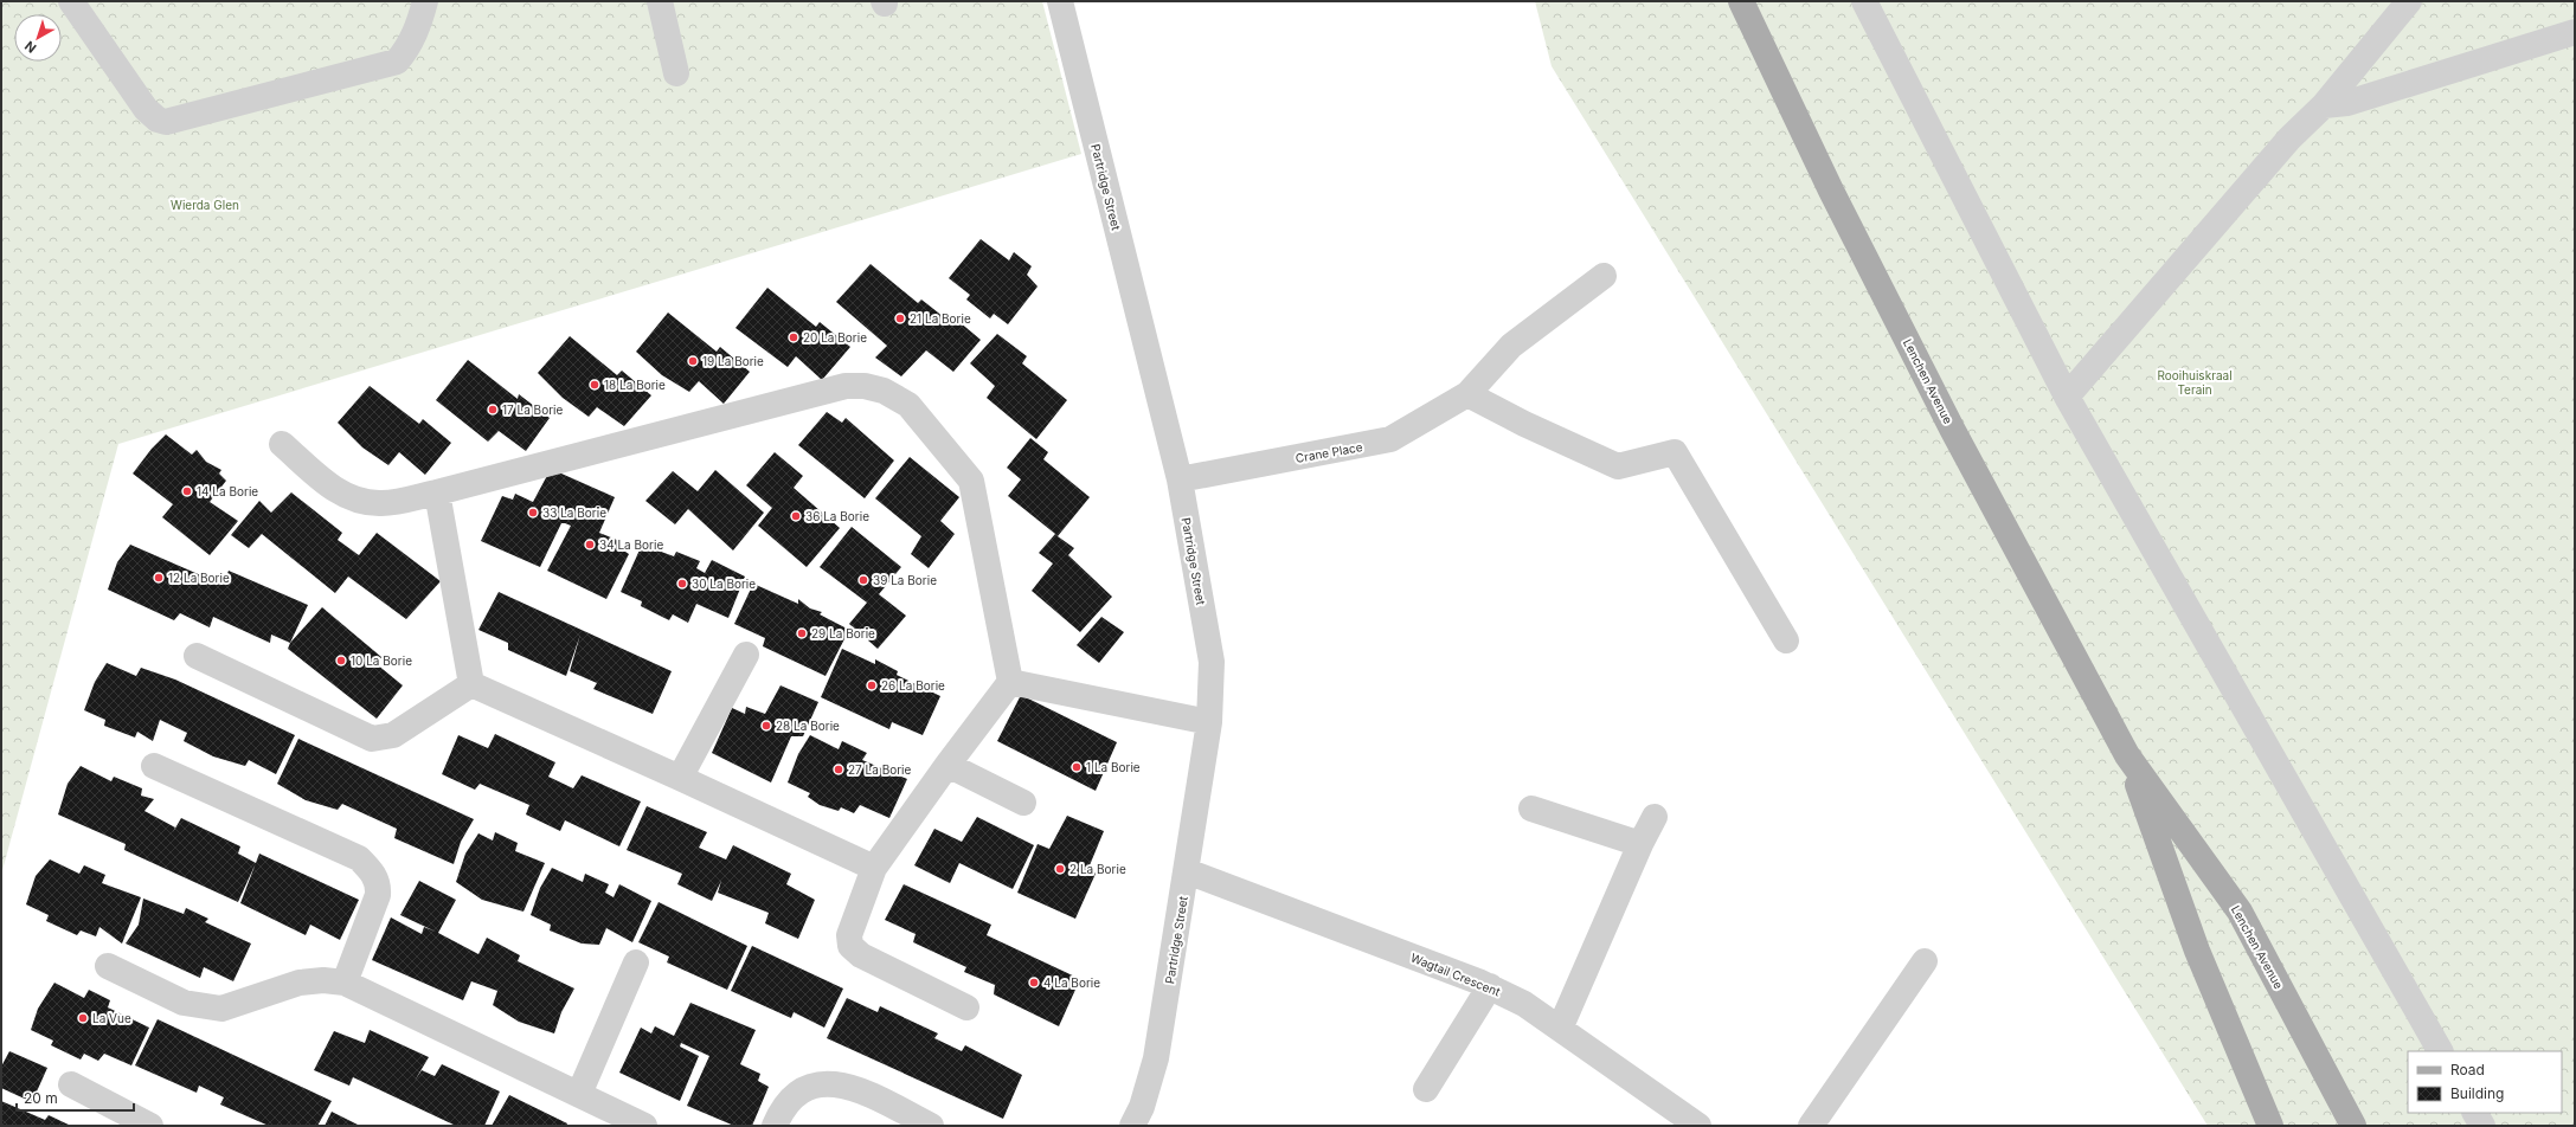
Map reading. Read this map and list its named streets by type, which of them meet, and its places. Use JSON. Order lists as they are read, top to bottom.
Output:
{
  "streets": {
    "main road": ["Lenchen Avenue"],
    "street": ["Partridge Street", "Crane Place", "Wagtail Crescent"]
  },
  "crossings": [
    ["Partridge Street", "Crane Place"],
    ["Partridge Street", "Wagtail Crescent"]
  ],
  "parks": ["Wierda Glen", "Rooihuiskraal Terain"],
  "places": [
    "21 La Borie",
    "20 La Borie",
    "19 La Borie",
    "18 La Borie",
    "17 La Borie",
    "14 La Borie",
    "33 La Borie",
    "36 La Borie",
    "34 La Borie",
    "12 La Borie",
    "39 La Borie",
    "30 La Borie",
    "29 La Borie",
    "10 La Borie",
    "26 La Borie",
    "28 La Borie",
    "1 La Borie",
    "27 La Borie",
    "2 La Borie",
    "4 La Borie",
    "La Vue"
  ],
  "legend": ["Road", "Building"],
  "scale_bar": "20 m",
  "north": "bottom left"
}
